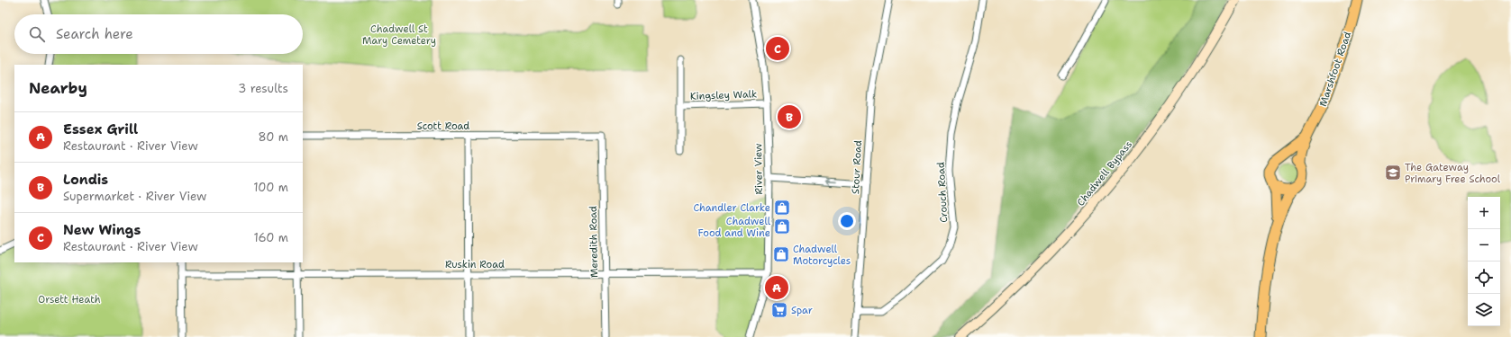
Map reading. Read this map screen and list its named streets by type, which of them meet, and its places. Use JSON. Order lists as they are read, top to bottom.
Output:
{
  "streets": {
    "main road": ["Marshfoot Road", "Chadwell Bypass"],
    "street": [
      "Kingsley Walk",
      "Scott Road",
      "Stour Road",
      "River View",
      "Crouch Road",
      "Meredith Road",
      "Ruskin Road"
    ]
  },
  "crossings": [
    ["Kingsley Walk", "River View"],
    ["Scott Road", "Meredith Road"],
    ["Stour Road", "Crouch Road"],
    ["River View", "Ruskin Road"],
    ["Meredith Road", "Ruskin Road"]
  ],
  "parks": ["Chadwell St Mary Cemetery", "Orsett Heath"],
  "places": {
    "school or university": ["The Gateway Primary Free School"],
    "shop": ["Chandler Clarke", "Chadwell Food and Wine", "Chadwell Motorcycles"],
    "supermarket": ["Spar"]
  },
  "page": {
    "search": "Search here",
    "pins": ["C", "B", "A"],
    "heading": ["Nearby", "3 results"],
    "list": [
      {
        "mark": "A",
        "name": "Essex Grill",
        "note": "Restaurant · River View",
        "value": "80 m"
      },
      {
        "mark": "B",
        "name": "Londis",
        "note": "Supermarket · River View",
        "value": "100 m"
      },
      {
        "mark": "C",
        "name": "New Wings",
        "note": "Restaurant · River View",
        "value": "160 m"
      }
    ],
    "map_buttons": ["+", "−"]
  }
}
